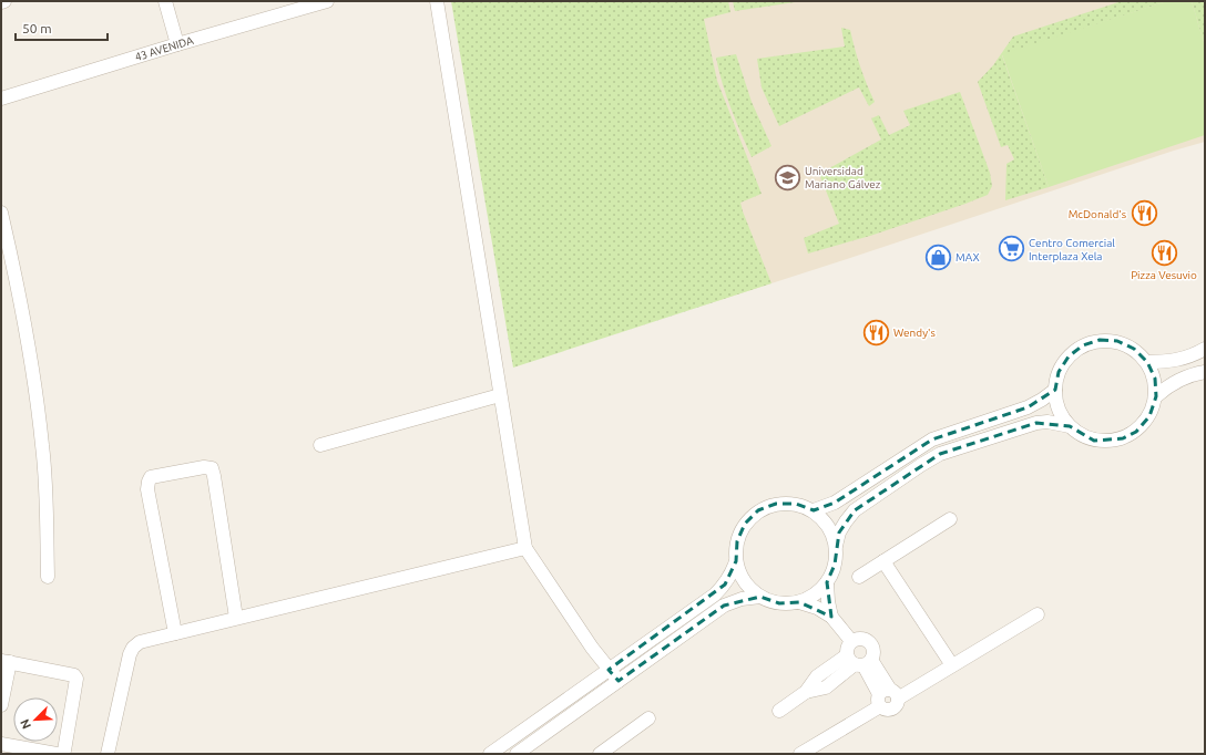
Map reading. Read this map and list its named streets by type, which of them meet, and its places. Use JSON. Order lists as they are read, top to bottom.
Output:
{
  "streets": {
    "street": ["43 AVENIDA"]
  },
  "places": {
    "school or university": ["Universidad Mariano Gálvez"],
    "restaurant": ["McDonald's", "Pizza Vesuvio", "Wendy's"],
    "supermarket": ["Centro Comercial Interplaza Xela"],
    "shop": ["MAX"]
  },
  "scale_bar": "50 m",
  "north": "bottom left"
}
